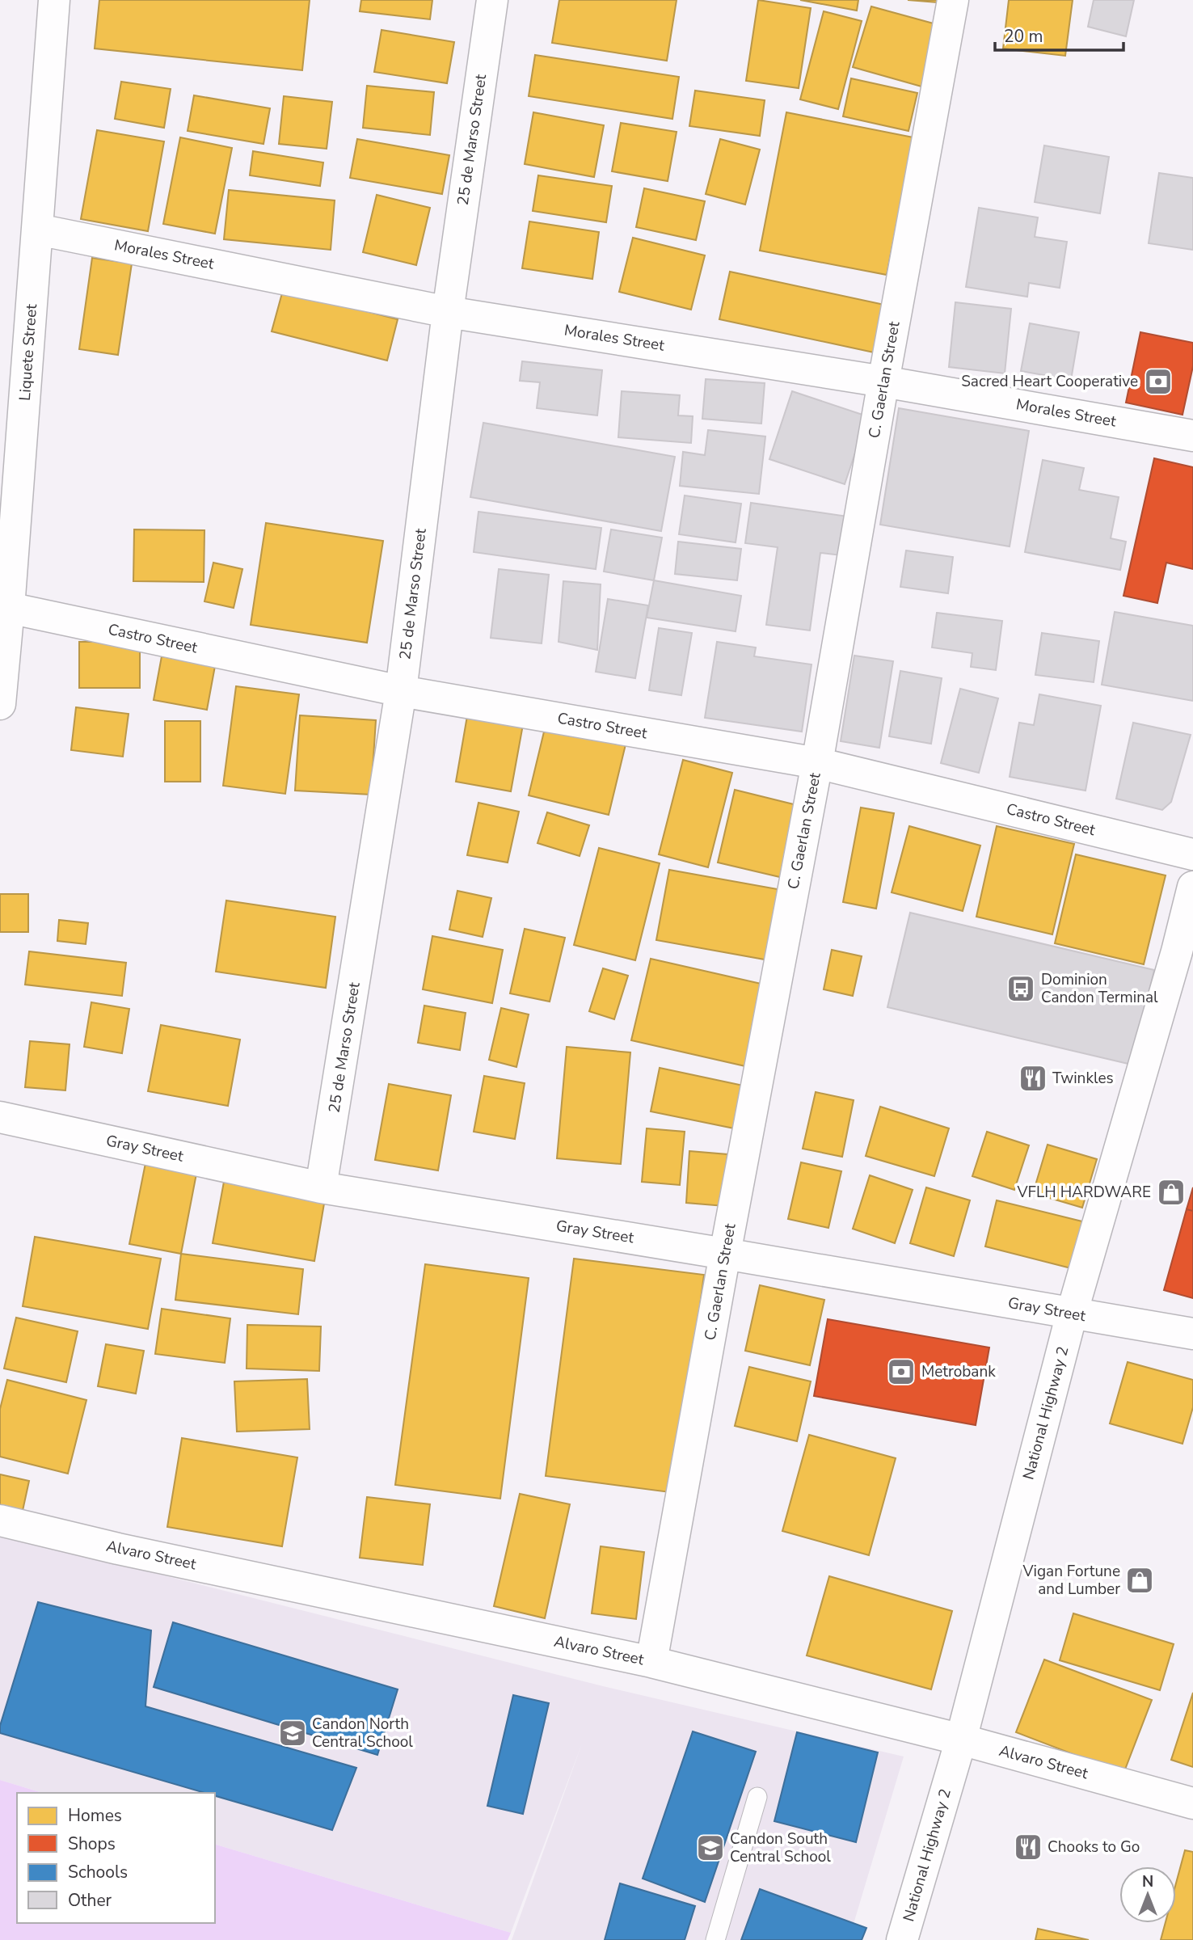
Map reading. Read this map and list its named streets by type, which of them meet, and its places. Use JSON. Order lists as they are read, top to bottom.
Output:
{
  "streets": {
    "street": [
      "25 de Marso Street",
      "Morales Street",
      "Liquete Street",
      "C. Gaerlan Street",
      "Castro Street",
      "Gray Street",
      "National Highway 2",
      "Alvaro Street"
    ]
  },
  "crossings": [
    ["25 de Marso Street", "Morales Street"],
    ["25 de Marso Street", "Castro Street"],
    ["25 de Marso Street", "Gray Street"],
    ["Morales Street", "Liquete Street"],
    ["Morales Street", "C. Gaerlan Street"],
    ["Liquete Street", "Castro Street"],
    ["C. Gaerlan Street", "Castro Street"],
    ["C. Gaerlan Street", "Gray Street"],
    ["C. Gaerlan Street", "Alvaro Street"],
    ["Gray Street", "National Highway 2"],
    ["National Highway 2", "Alvaro Street"]
  ],
  "places": {
    "bank": ["Sacred Heart Cooperative", "Metrobank"],
    "bus stop": ["Dominion Candon Terminal"],
    "restaurant": ["Twinkles", "Chooks to Go"],
    "shop": ["VFLH HARDWARE", "Vigan Fortune and Lumber"],
    "school or university": ["Candon North Central School", "Candon South Central School"]
  },
  "legend": [
    "Homes",
    "Shops",
    "Schools",
    "Other"
  ],
  "scale_bar": "20 m",
  "north": "top"
}
